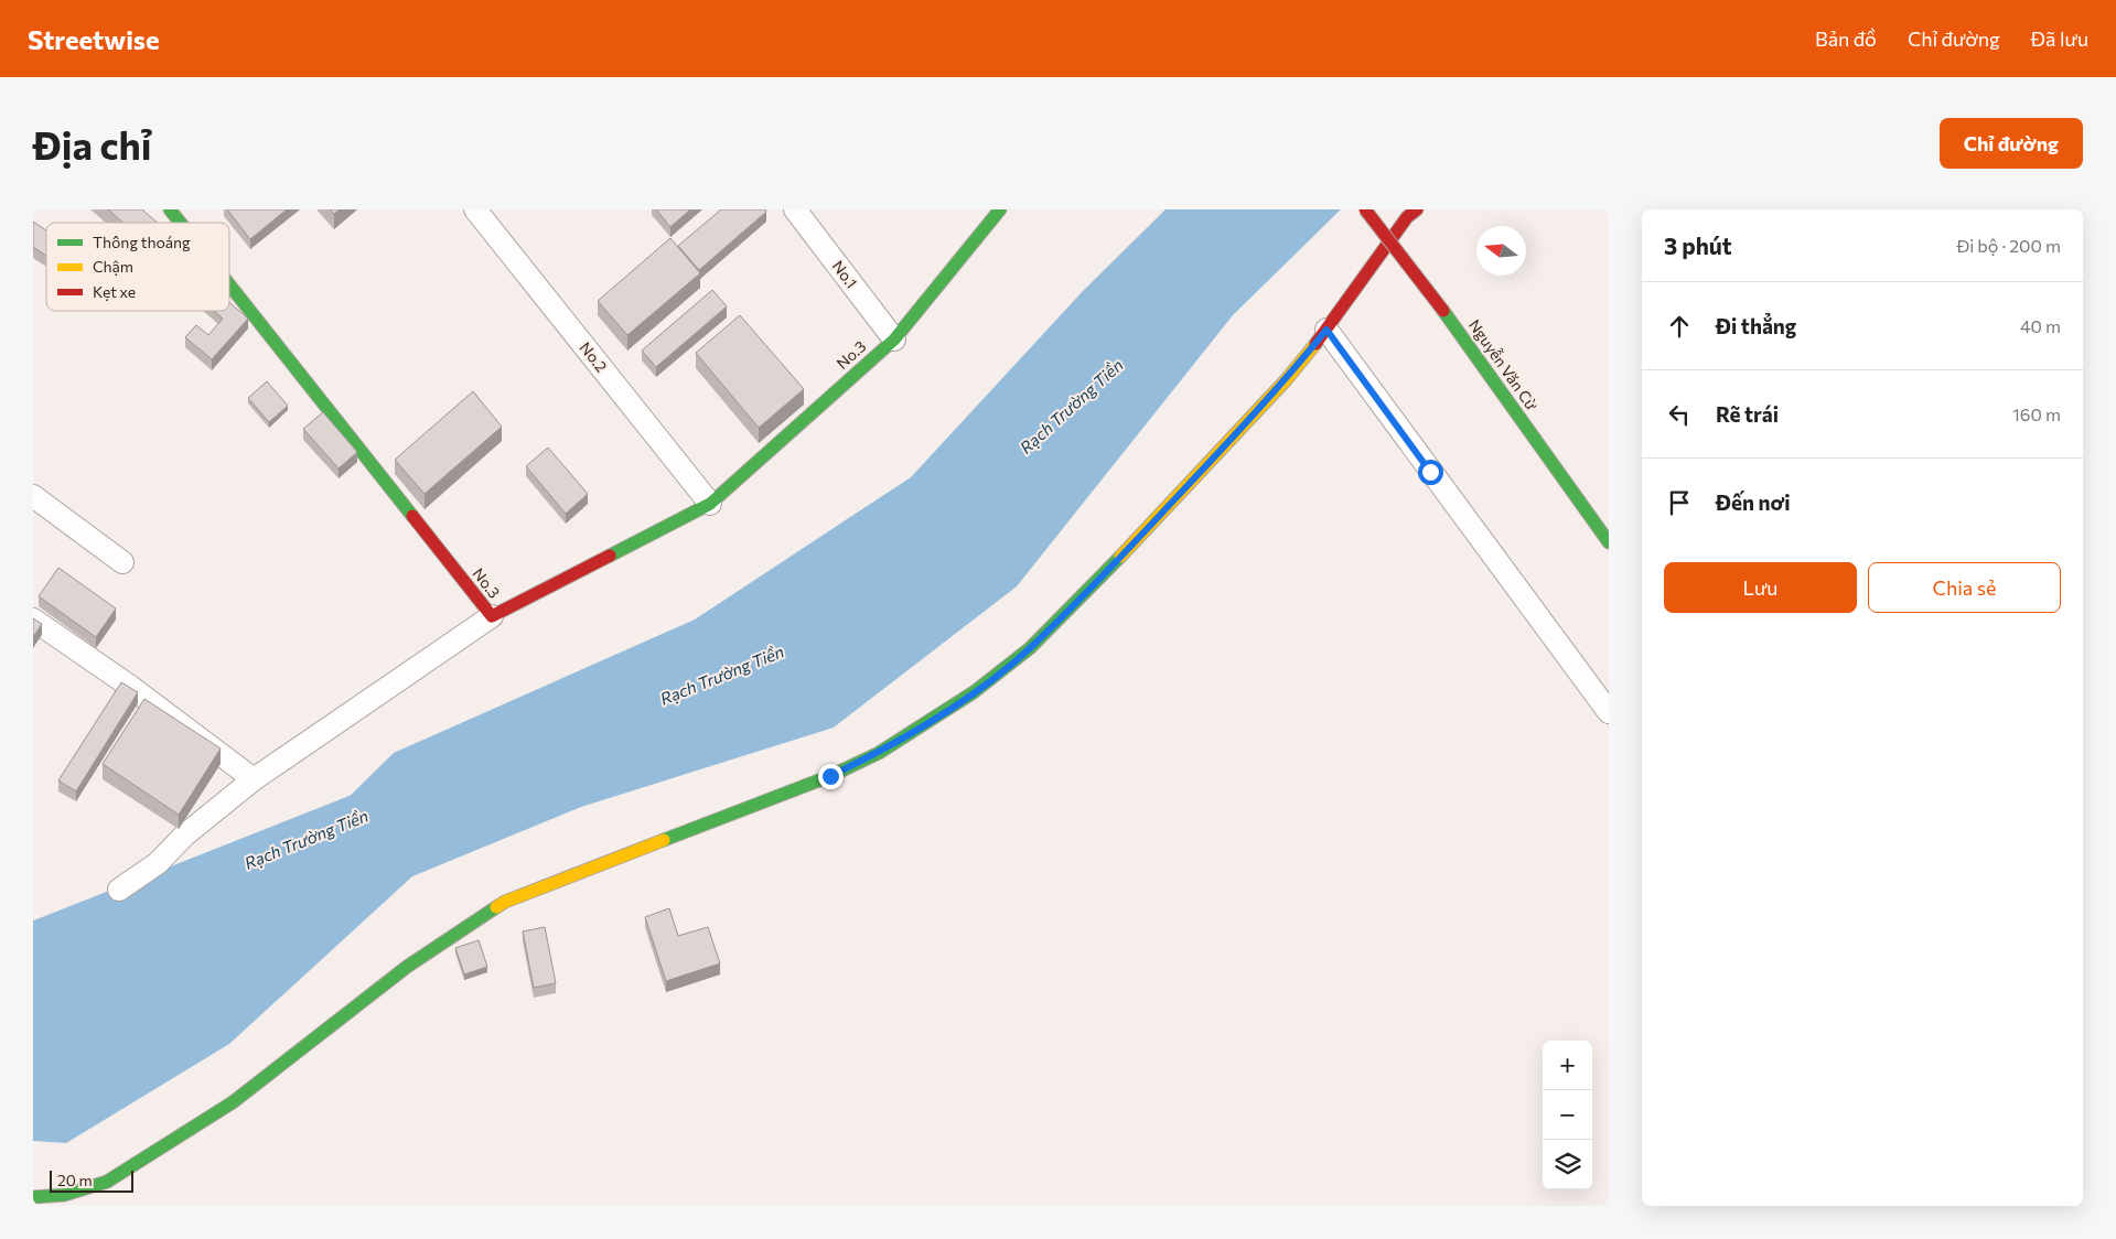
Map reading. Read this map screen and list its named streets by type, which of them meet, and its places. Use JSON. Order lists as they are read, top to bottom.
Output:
{
  "streets": {
    "street": [
      "No.1",
      "No.3",
      "No.2",
      "Nguyễn Văn Cừ"
    ]
  },
  "crossings": [
    ["No.1", "No.3"],
    ["No.3", "No.2"]
  ],
  "water": ["Rạch Trường Tiền"],
  "legend": ["Thông thoáng", "Chậm", "Kẹt xe"],
  "scale_bar": "20 m",
  "north": "left",
  "page": {
    "header": "Streetwise",
    "nav": ["Bản đồ", "Chỉ đường", "Đã lưu"],
    "buttons": [
      "Chỉ đường",
      ["Lưu", "Chia sẻ"]
    ],
    "title": "Địa chỉ",
    "heading": ["3 phút", "Đi bộ · 200 m"],
    "list": [
      ["Đi thẳng", "40 m"],
      ["Rẽ trái", "160 m"],
      "Đến nơi"
    ],
    "map_buttons": ["+", "−"],
    "scale": "20 m"
  }
}
